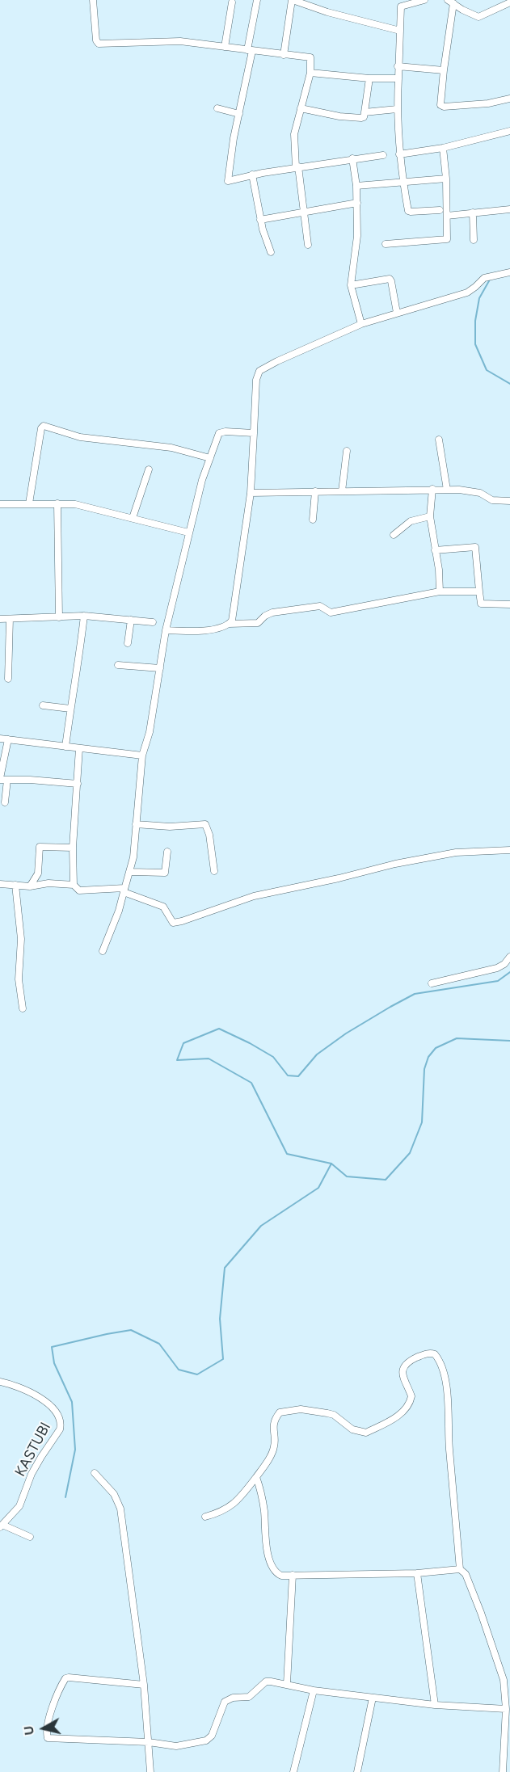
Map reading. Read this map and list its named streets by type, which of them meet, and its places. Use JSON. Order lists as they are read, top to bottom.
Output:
{
  "streets": {
    "street": ["KASTUBI"]
  },
  "north": "left"
}
